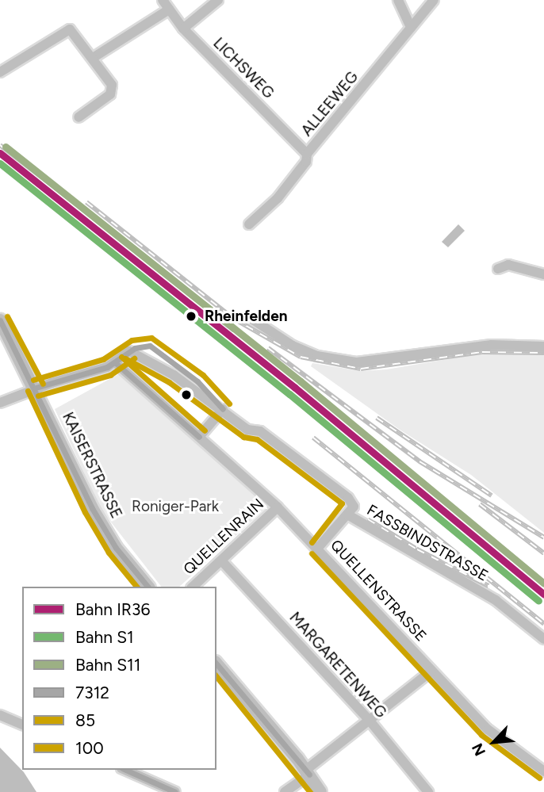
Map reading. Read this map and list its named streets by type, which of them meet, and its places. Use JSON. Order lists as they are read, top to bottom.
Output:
{
  "streets": {
    "main road": ["KAISERSTRASSE"],
    "street": [
      "LICHSWEG",
      "ALLEEWEG",
      "QUELLENRAIN",
      "FASSBINDSTRASSE",
      "QUELLENSTRASSE",
      "MARGARETENWEG"
    ]
  },
  "crossings": [
    ["LICHSWEG", "ALLEEWEG"],
    ["QUELLENRAIN", "QUELLENSTRASSE"],
    ["QUELLENRAIN", "MARGARETENWEG"]
  ],
  "parks": ["Roniger-Park"],
  "places": ["Rheinfelden"],
  "lines": [
    "rail line S11",
    "rail line IR36",
    "rail line S1",
    "transit line 100",
    "transit line 7312",
    "transit line 85"
  ],
  "legend": [
    "Bahn IR36",
    "Bahn S1",
    "Bahn S11",
    "7312",
    "85",
    "100"
  ],
  "north": "bottom left"
}
